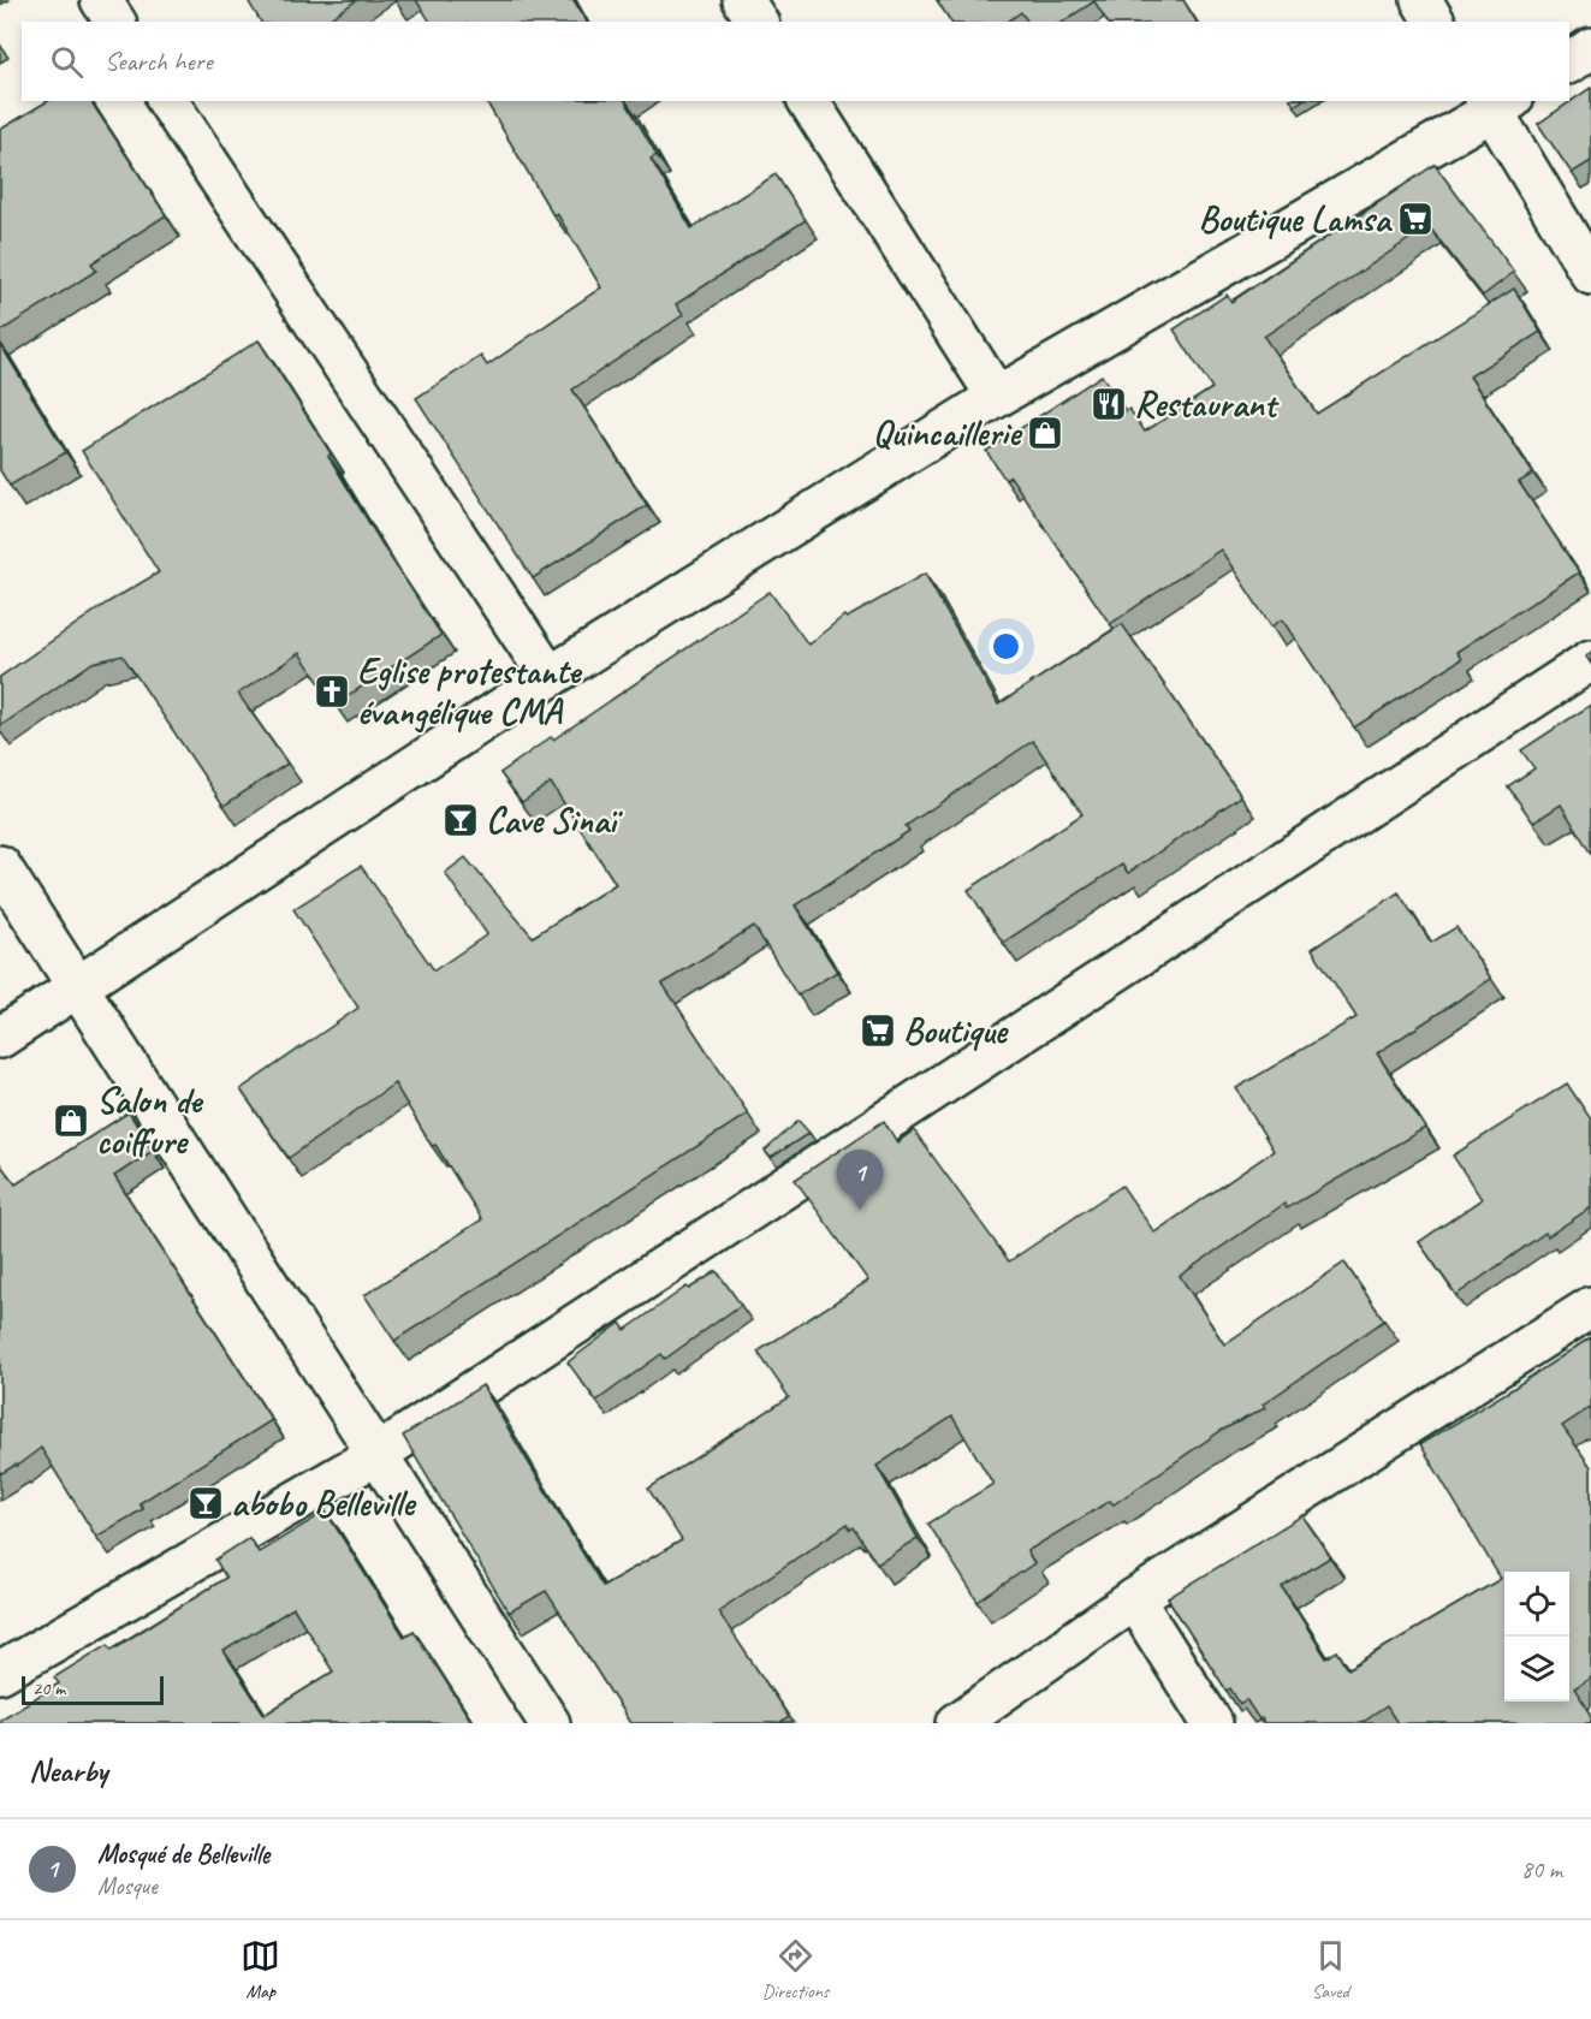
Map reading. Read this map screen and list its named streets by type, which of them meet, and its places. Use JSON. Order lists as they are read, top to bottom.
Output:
{
  "places": {
    "supermarket": ["Boutique Lamsa", "Boutique"],
    "restaurant": ["Restaurant"],
    "shop": ["Quincaillerie", "Salon de coiffure"],
    "church": ["Eglise protestante évangélique CMA"],
    "bar": ["Cave Sinaï", "abobo Belleville"]
  },
  "scale_bar": "20 m",
  "page": {
    "search": "Search here",
    "pins": "1",
    "scale": "20 m",
    "heading": "Nearby",
    "list": [
      {
        "mark": "1",
        "name": "Mosqué de Belleville",
        "note": "Mosque",
        "value": "80 m"
      }
    ],
    "nav": ["Map", "Directions", "Saved"]
  }
}
